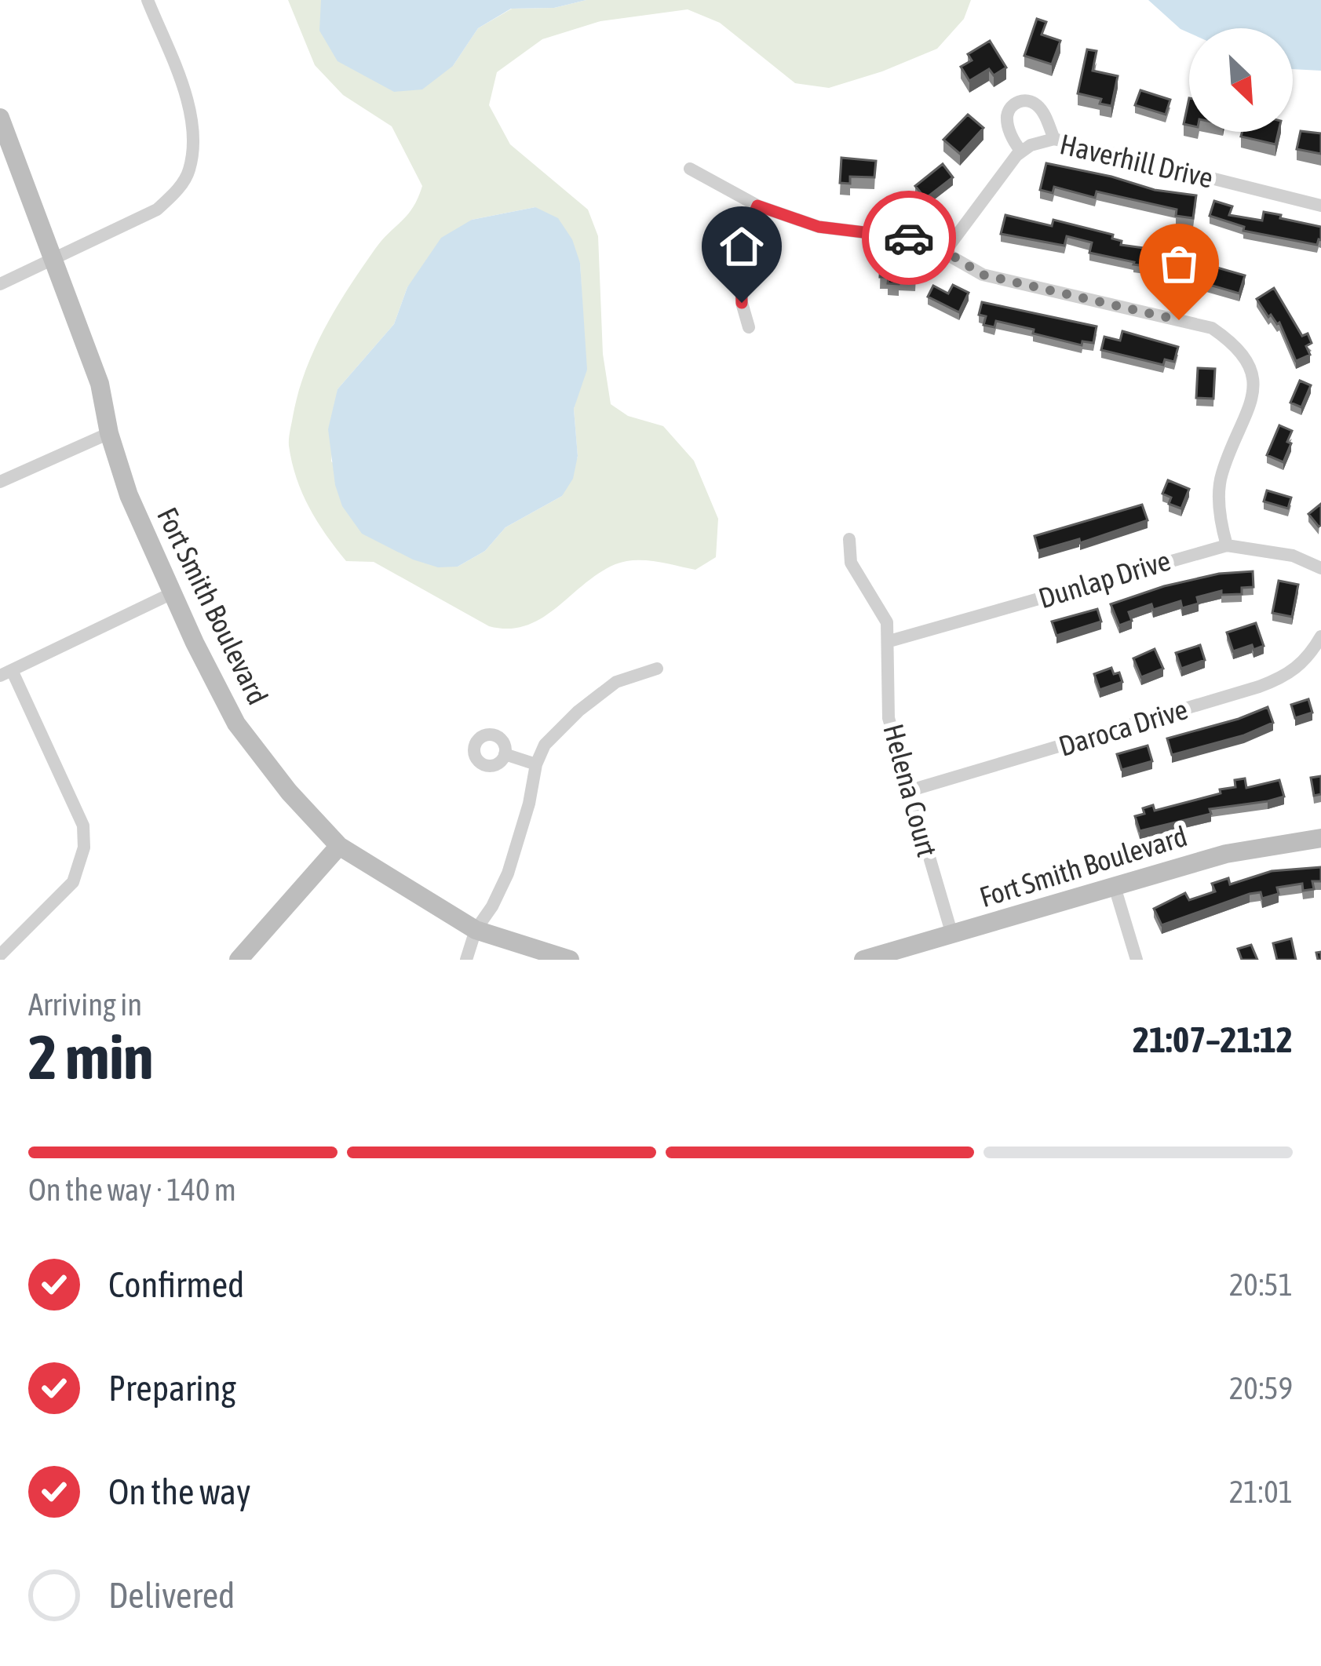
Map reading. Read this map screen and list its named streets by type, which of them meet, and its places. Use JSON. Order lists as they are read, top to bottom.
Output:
{
  "streets": {
    "street": [
      "Haverhill Drive",
      "Dunlap Drive",
      "Fort Smith Boulevard",
      "Daroca Drive",
      "Helena Court"
    ]
  },
  "crossings": [
    ["Dunlap Drive", "Helena Court"],
    ["Fort Smith Boulevard", "Helena Court"],
    ["Daroca Drive", "Helena Court"]
  ],
  "north": "bottom right",
  "page": {
    "heading": ["2 min", "Arriving in", "21:07–21:12"],
    "bar": "On the way · 140 m",
    "list": [
      ["Confirmed", "20:51"],
      ["Preparing", "20:59"],
      ["On the way", "21:01"],
      "Delivered"
    ]
  }
}
